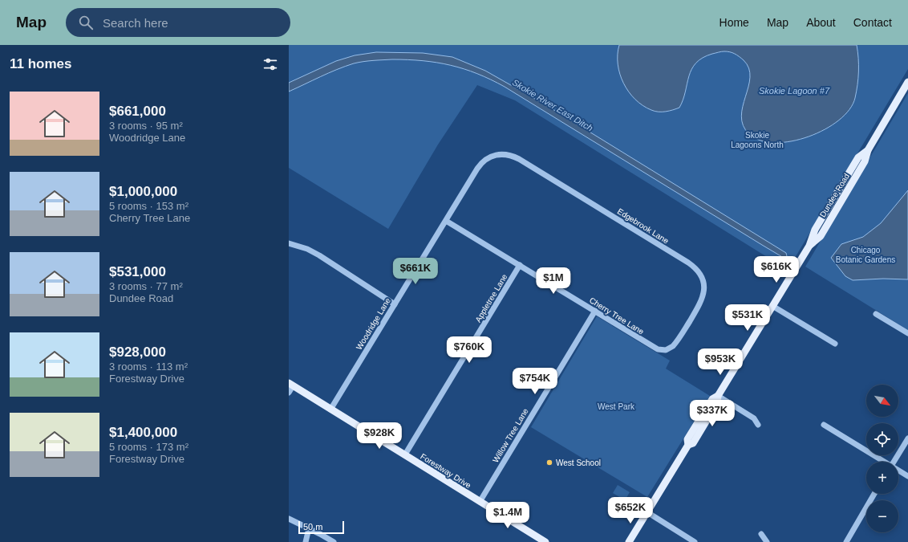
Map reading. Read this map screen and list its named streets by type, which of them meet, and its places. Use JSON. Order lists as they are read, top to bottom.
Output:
{
  "streets": {
    "main road": ["Dundee Road", "Forestway Drive"],
    "street": [
      "Edgebrook Lane",
      "Appletree Lane",
      "Cherry Tree Lane",
      "Woodridge Lane",
      "Willow Tree Lane"
    ]
  },
  "crossings": [
    ["Edgebrook Lane", "Cherry Tree Lane"],
    ["Edgebrook Lane", "Woodridge Lane"],
    ["Appletree Lane", "Cherry Tree Lane"],
    ["Appletree Lane", "Forestway Drive"],
    ["Cherry Tree Lane", "Woodridge Lane"],
    ["Cherry Tree Lane", "Willow Tree Lane"],
    ["Woodridge Lane", "Forestway Drive"],
    ["Willow Tree Lane", "Forestway Drive"]
  ],
  "water": ["Skokie Lagoon #7", "Skokie River East Ditch"],
  "parks": ["Skokie Lagoons North", "Chicago Botanic Gardens", "West Park"],
  "places": ["West School"],
  "scale_bar": "50 m",
  "north": "bottom right",
  "page": {
    "header": "Map",
    "search": "Search here",
    "nav": [
      "Home",
      "Map",
      "About",
      "Contact"
    ],
    "heading": "11 homes",
    "list": [
      {
        "name": "$661,000",
        "note": "3 rooms · 95 m² · Woodridge Lane"
      },
      {
        "name": "$1,000,000",
        "note": "5 rooms · 153 m² · Cherry Tree Lane"
      },
      {
        "name": "$531,000",
        "note": "3 rooms · 77 m² · Dundee Road"
      },
      {
        "name": "$928,000",
        "note": "3 rooms · 113 m² · Forestway Drive"
      },
      {
        "name": "$1,400,000",
        "note": "5 rooms · 173 m² · Forestway Drive"
      }
    ],
    "price": [
      "$616K",
      "$661K",
      "$1M",
      "$531K",
      "$760K",
      "$953K",
      "$754K",
      "$337K",
      "$928K",
      "$652K",
      "$1.4M"
    ],
    "map_buttons": ["+", "−"],
    "scale": "50 m"
  }
}
